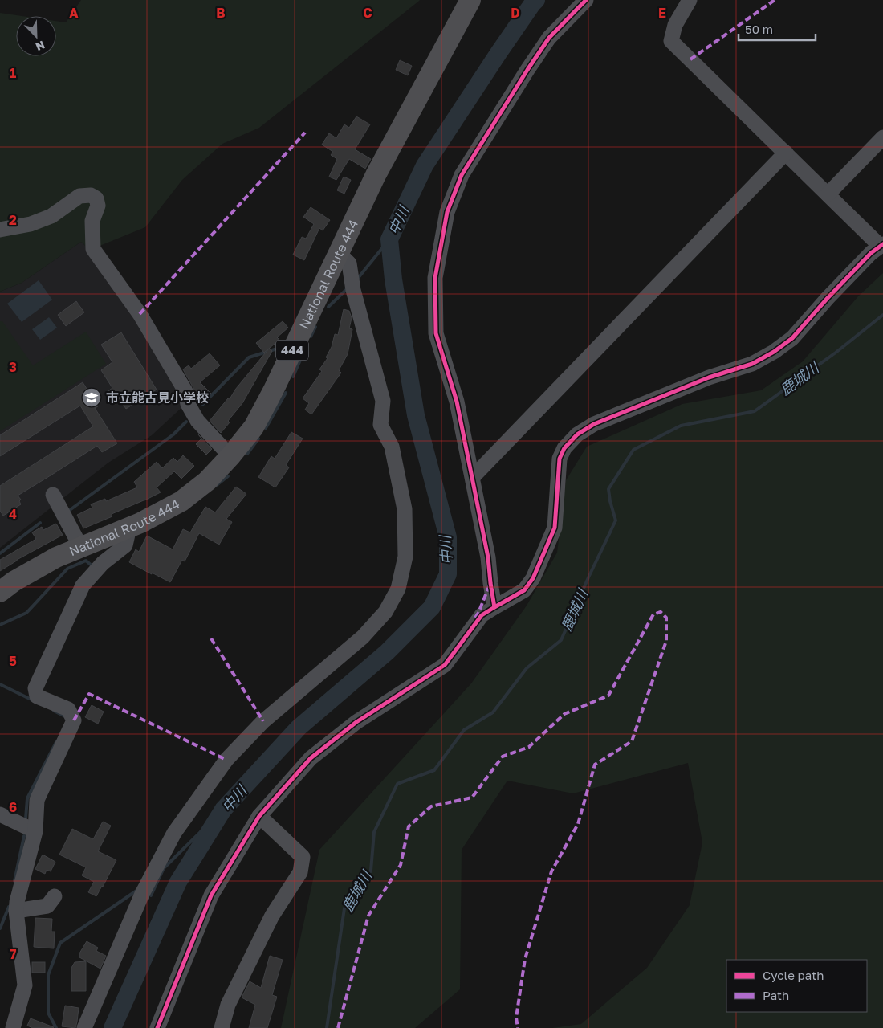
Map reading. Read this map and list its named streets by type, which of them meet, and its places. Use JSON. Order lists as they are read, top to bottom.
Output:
{
  "streets": {
    "highway": ["National Route 444", "444"]
  },
  "water": ["中川", "鹿城川"],
  "places": {
    "school or university": ["市立能古見小学校"]
  },
  "legend": ["Cycle path", "Path"],
  "scale_bar": "50 m",
  "north": "bottom right",
  "grid": {
    "columns": [
      "A",
      "B",
      "C",
      "D",
      "E"
    ],
    "rows": [
      "1",
      "2",
      "3",
      "4",
      "5",
      "6",
      "7"
    ]
  }
}
